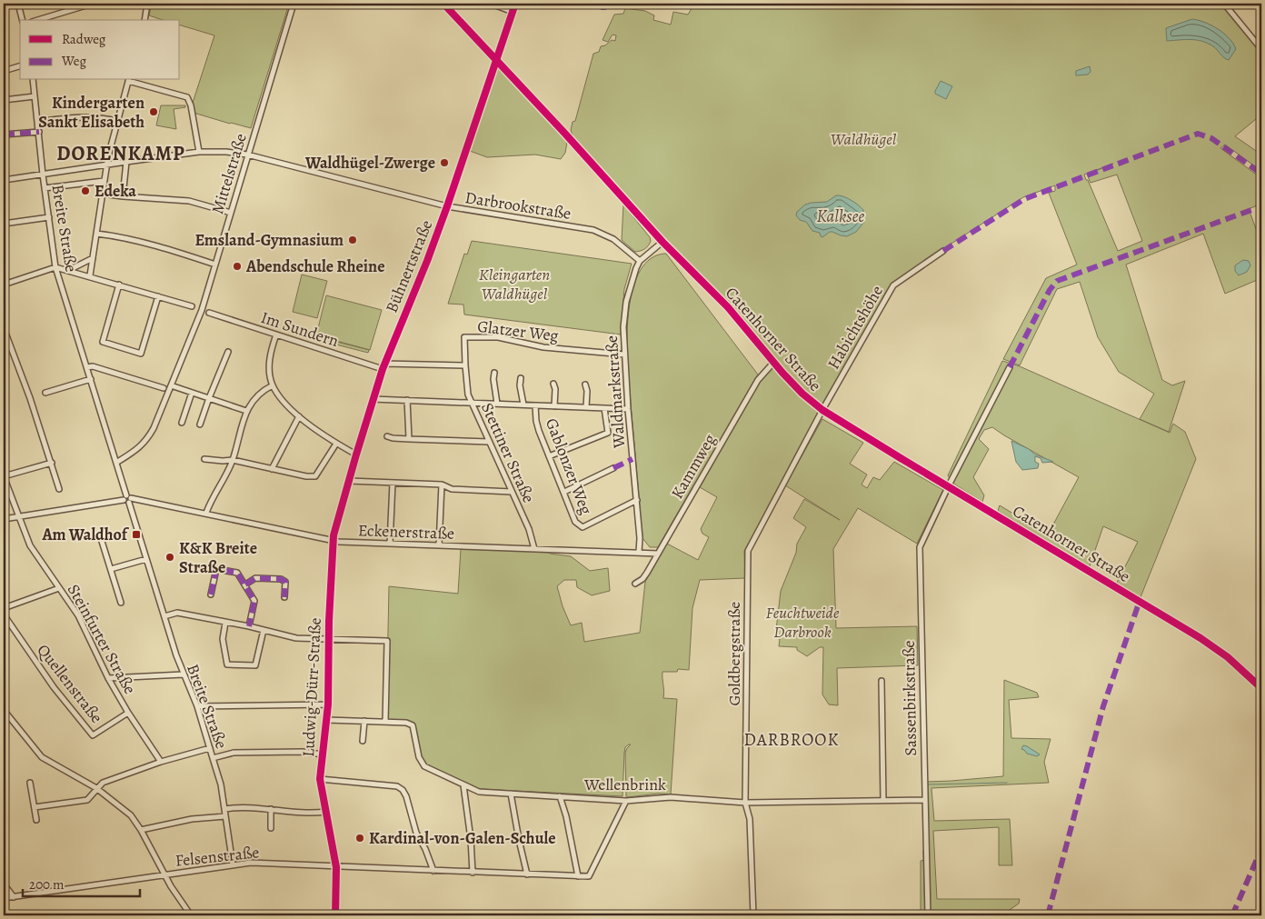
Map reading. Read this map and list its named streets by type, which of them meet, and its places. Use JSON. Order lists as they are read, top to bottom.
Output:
{
  "streets": {
    "street": [
      "Mittelstraße",
      "Darbrookstraße",
      "Breite Straße",
      "Bühnertstraße",
      "Habichtshöhe",
      "Im Sundern",
      "Glatzer Weg",
      "Catenhorner Straße",
      "Waldmarkstraße",
      "Stettiner Straße",
      "Gablonzer Weg",
      "Kammweg",
      "Eckenerstraße",
      "Steinfurter Straße",
      "Goldbergstraße",
      "Quellenstraße",
      "Ludwig-Dürr-Straße",
      "Sassenbirkstraße",
      "Wellenbrink",
      "Felsenstraße"
    ]
  },
  "crossings": [
    ["Mittelstraße", "Darbrookstraße"],
    ["Mittelstraße", "Breite Straße"],
    ["Darbrookstraße", "Breite Straße"],
    ["Darbrookstraße", "Bühnertstraße"],
    ["Darbrookstraße", "Waldmarkstraße"],
    ["Breite Straße", "Eckenerstraße"],
    ["Breite Straße", "Felsenstraße"],
    ["Bühnertstraße", "Im Sundern"],
    ["Bühnertstraße", "Catenhorner Straße"],
    ["Bühnertstraße", "Eckenerstraße"],
    ["Bühnertstraße", "Ludwig-Dürr-Straße"],
    ["Habichtshöhe", "Catenhorner Straße"],
    ["Habichtshöhe", "Goldbergstraße"],
    ["Glatzer Weg", "Waldmarkstraße"],
    ["Glatzer Weg", "Stettiner Straße"],
    ["Catenhorner Straße", "Kammweg"],
    ["Catenhorner Straße", "Goldbergstraße"],
    ["Catenhorner Straße", "Sassenbirkstraße"],
    ["Waldmarkstraße", "Gablonzer Weg"],
    ["Waldmarkstraße", "Eckenerstraße"],
    ["Stettiner Straße", "Eckenerstraße"],
    ["Kammweg", "Eckenerstraße"],
    ["Eckenerstraße", "Steinfurter Straße"],
    ["Eckenerstraße", "Ludwig-Dürr-Straße"],
    ["Steinfurter Straße", "Quellenstraße"],
    ["Goldbergstraße", "Wellenbrink"],
    ["Ludwig-Dürr-Straße", "Wellenbrink"],
    ["Ludwig-Dürr-Straße", "Felsenstraße"],
    ["Sassenbirkstraße", "Wellenbrink"],
    ["Wellenbrink", "Felsenstraße"]
  ],
  "districts": ["DORENKAMP", "DARBROOK"],
  "water": ["Kalksee"],
  "parks": ["Waldhügel", "Kleingarten Waldhügel", "Feuchtweide Darbrook"],
  "places": {
    "other": [
      "Kindergarten Sankt Elisabeth",
      "Waldhügel-Zwerge",
      "Edeka",
      "Emsland-Gymnasium",
      "Abendschule Rheine",
      "K&K Breite Straße",
      "Kardinal-von-Galen-Schule"
    ],
    "transit": ["Am Waldhof"]
  },
  "legend": ["Radweg", "Weg"],
  "scale_bar": "200 m"
}
